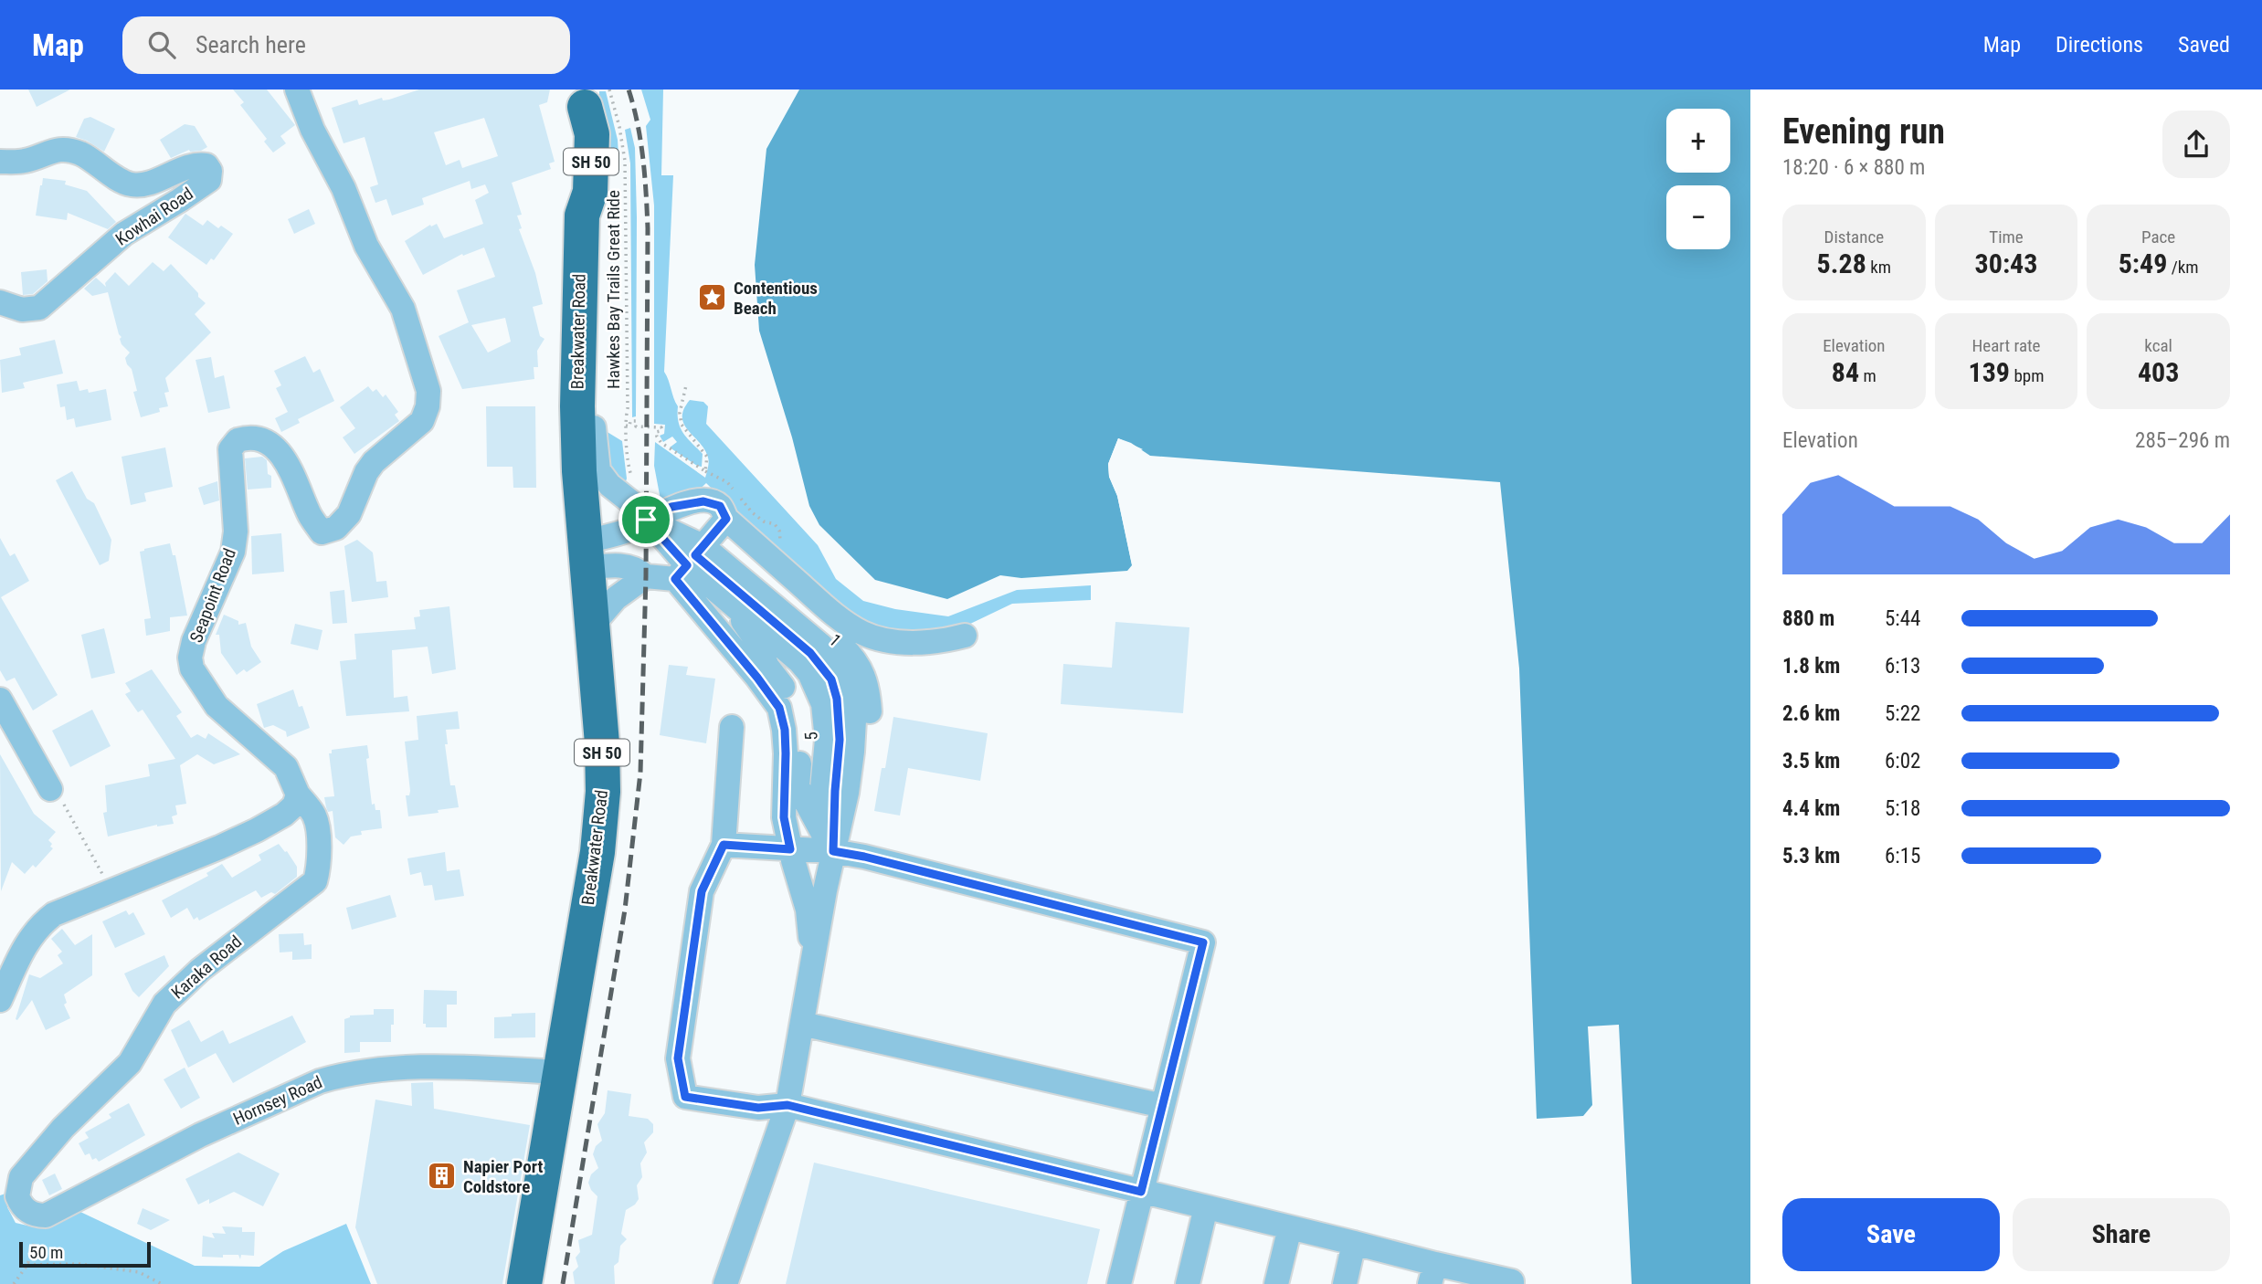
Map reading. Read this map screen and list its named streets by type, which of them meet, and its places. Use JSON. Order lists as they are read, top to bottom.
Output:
{
  "streets": {
    "highway": ["SH 50", "Breakwater Road"],
    "street": [
      "Kowhai Road",
      "Seapoint Road",
      "1",
      "5",
      "Karaka Road",
      "Hornsey Road"
    ],
    "path": ["Hawkes Bay Trails Great Ride"]
  },
  "crossings": [
    ["Hawkes Bay Trails Great Ride", "Breakwater Road"],
    ["Breakwater Road", "Hornsey Road"],
    ["Seapoint Road", "Karaka Road"],
    ["1", "5"],
    ["Karaka Road", "Hornsey Road"]
  ],
  "places": {
    "place": ["Contentious Beach"],
    "building": ["Napier Port Coldstore"]
  },
  "scale_bar": "50 m",
  "page": {
    "header": "Map",
    "search": "Search here",
    "nav": ["Map", "Directions", "Saved"],
    "heading": ["Evening run", "18:20 · 6 × 880 m"],
    "map_buttons": ["+", "−"],
    "stats": [
      ["Distance", "5.28 km"],
      ["Time", "30:43"],
      ["Pace", "5:49 /km"],
      ["Elevation", "84 m"],
      ["Heart rate", "139 bpm"],
      ["kcal", "403"]
    ],
    "chart": ["Elevation", "285–296 m"],
    "list": [
      {
        "name": "880 m",
        "note": "5:44"
      },
      {
        "name": "1.8 km",
        "note": "6:13"
      },
      {
        "name": "2.6 km",
        "note": "5:22"
      },
      {
        "name": "3.5 km",
        "note": "6:02"
      },
      {
        "name": "4.4 km",
        "note": "5:18"
      },
      {
        "name": "5.3 km",
        "note": "6:15"
      }
    ],
    "buttons": ["Save", "Share"],
    "scale": "50 m"
  }
}
